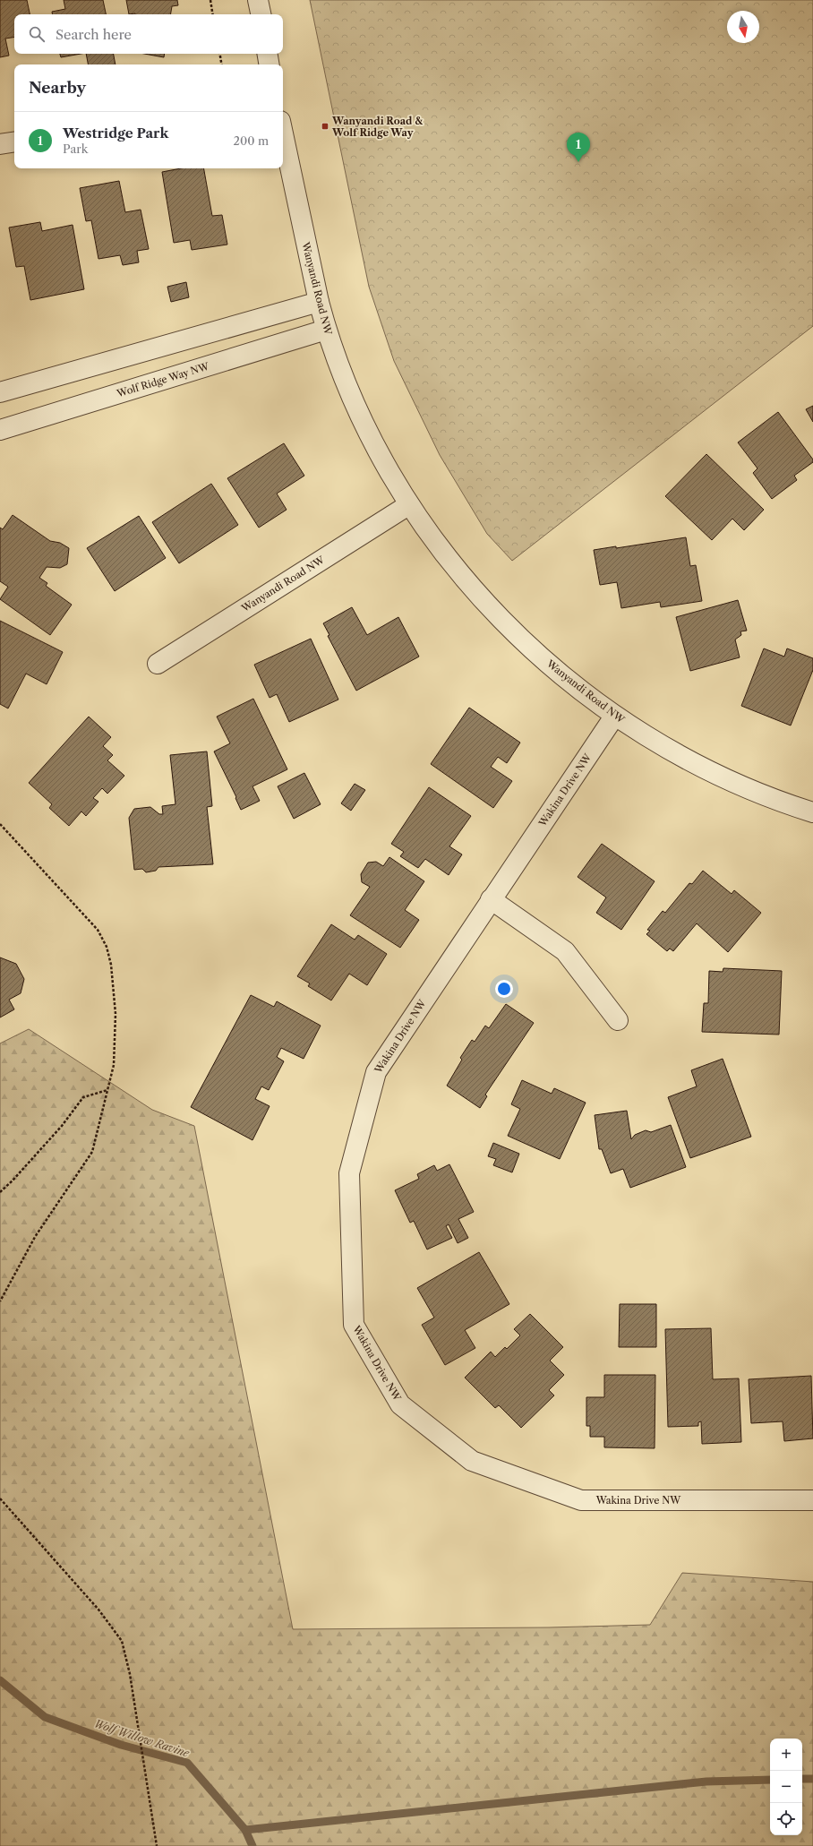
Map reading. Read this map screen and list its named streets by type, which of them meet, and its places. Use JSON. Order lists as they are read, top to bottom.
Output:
{
  "streets": {
    "street": ["Wanyandi Road NW", "Wolf Ridge Way NW", "Wakina Drive NW"]
  },
  "crossings": [
    ["Wanyandi Road NW", "Wolf Ridge Way NW"],
    ["Wanyandi Road NW", "Wakina Drive NW"]
  ],
  "water": ["Wolf Willow Ravine"],
  "places": {
    "transit": ["Wanyandi Road & Wolf Ridge Way"]
  },
  "north": "bottom",
  "page": {
    "search": "Search here",
    "heading": "Nearby",
    "list": [
      {
        "mark": "1",
        "name": "Westridge Park",
        "note": "Park",
        "value": "200 m"
      }
    ],
    "pins": "1",
    "map_buttons": ["+", "−"]
  }
}
